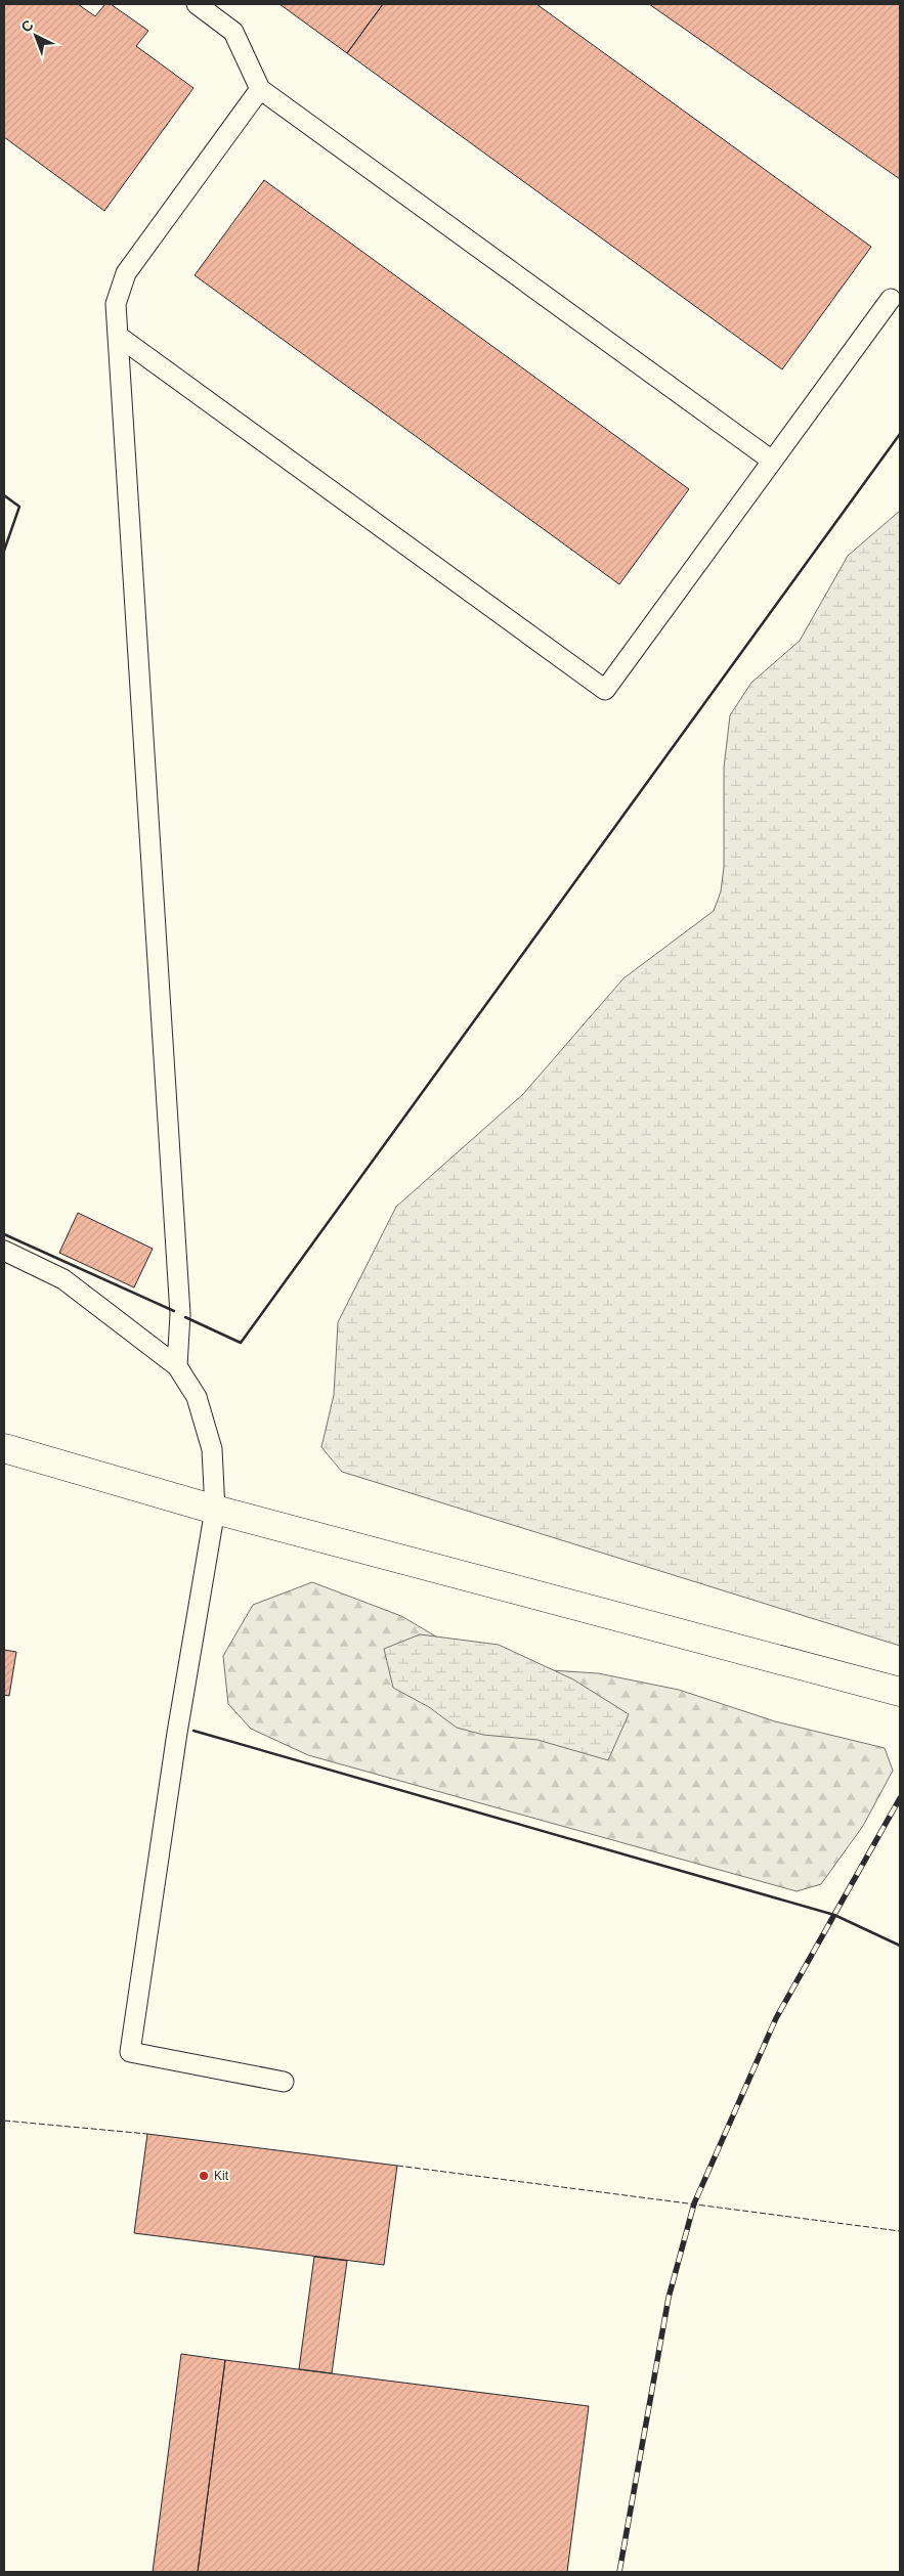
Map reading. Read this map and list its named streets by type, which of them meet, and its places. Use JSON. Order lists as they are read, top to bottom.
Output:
{
  "places": ["Kit"],
  "north": "top left"
}
